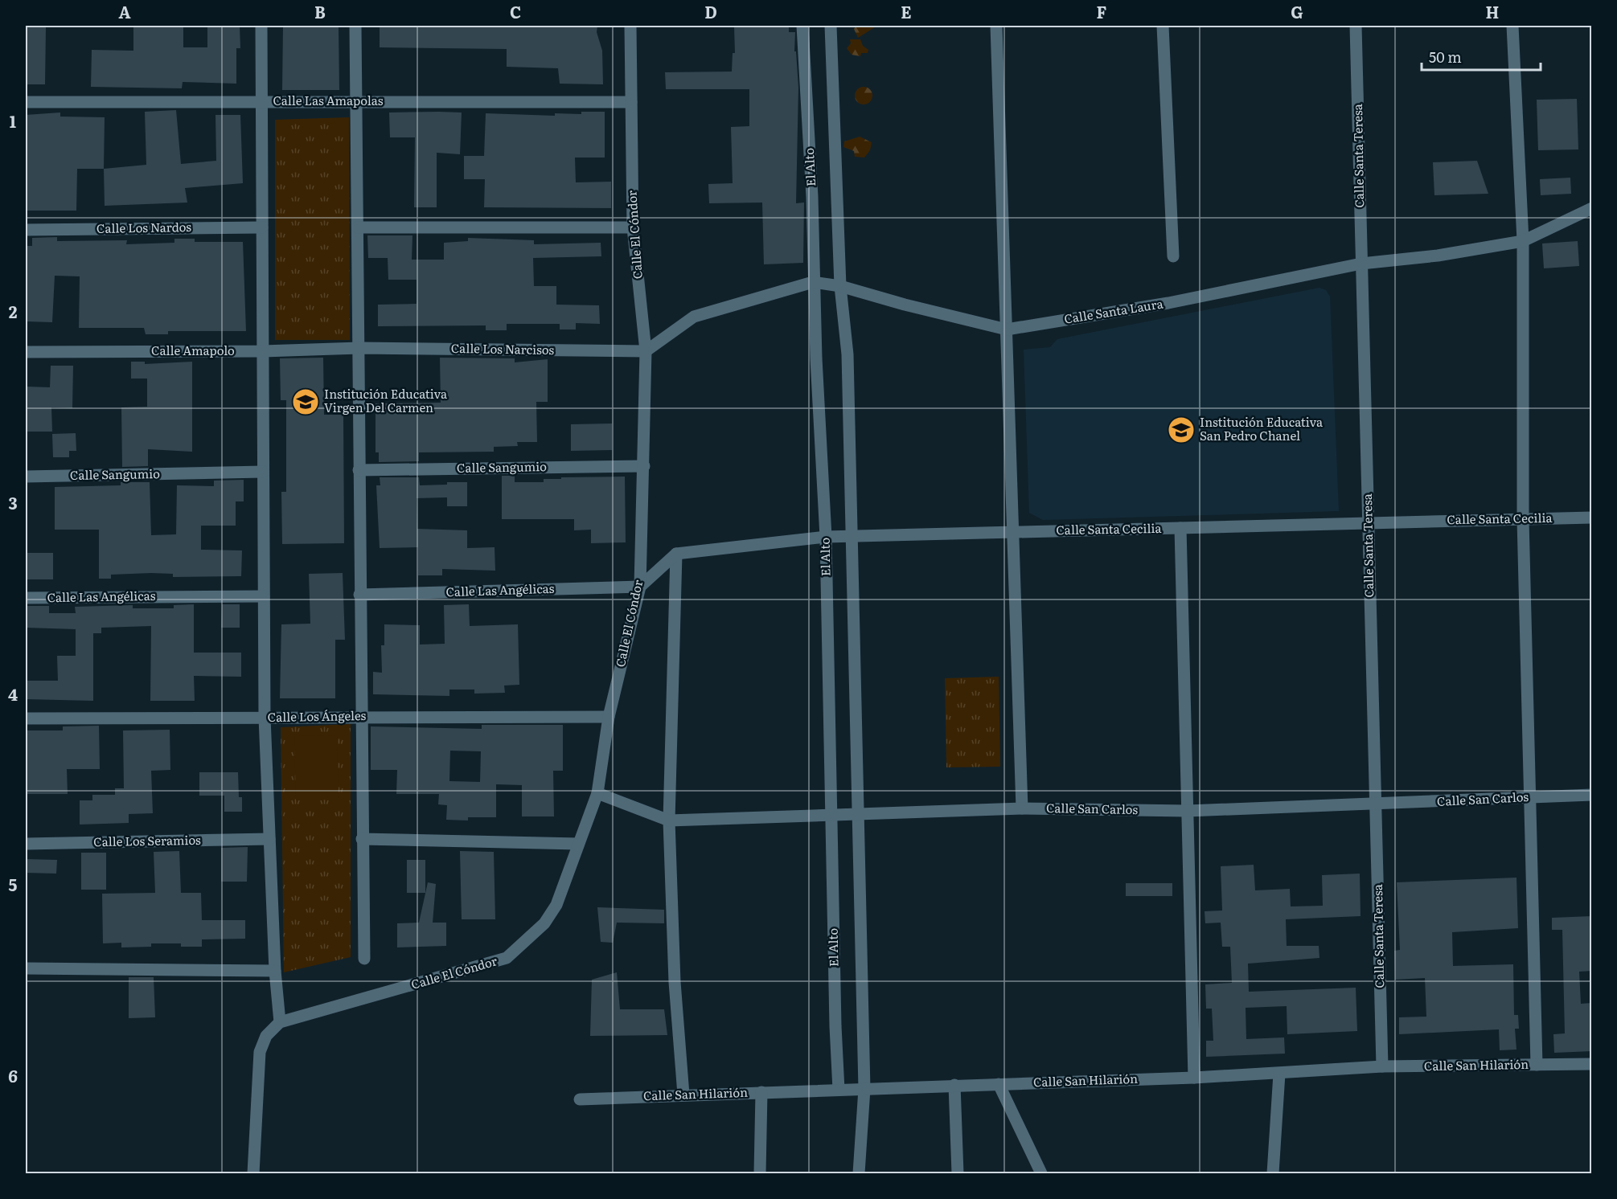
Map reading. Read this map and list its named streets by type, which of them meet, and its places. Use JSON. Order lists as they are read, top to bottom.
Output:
{
  "streets": {
    "street": [
      "Calle Las Amapolas",
      "Calle Santa Teresa",
      "El Alto",
      "Calle Los Nardos",
      "Calle El Cóndor",
      "Calle Santa Laura",
      "Calle Los Narcisos",
      "Calle Amapolo",
      "Calle Sangumio",
      "Calle Santa Cecilia",
      "Calle Las Angélicas",
      "Calle Los Ángeles",
      "Calle San Carlos",
      "Calle Los Seramios",
      "Calle San Hilarión"
    ]
  },
  "crossings": [
    ["Calle Las Amapolas", "Calle El Cóndor"],
    ["Calle Santa Teresa", "Calle Santa Laura"],
    ["Calle Santa Teresa", "Calle Santa Cecilia"],
    ["Calle Santa Teresa", "Calle San Carlos"],
    ["Calle Santa Teresa", "Calle San Hilarión"],
    ["El Alto", "Calle Santa Laura"],
    ["El Alto", "Calle Santa Cecilia"],
    ["El Alto", "Calle San Carlos"],
    ["El Alto", "Calle San Hilarión"],
    ["Calle El Cóndor", "Calle Santa Laura"],
    ["Calle El Cóndor", "Calle Los Narcisos"],
    ["Calle El Cóndor", "Calle Sangumio"],
    ["Calle El Cóndor", "Calle Las Angélicas"],
    ["Calle El Cóndor", "Calle Los Ángeles"],
    ["Calle El Cóndor", "Calle San Carlos"],
    ["Calle Santa Laura", "Calle Los Narcisos"],
    ["Calle Los Narcisos", "Calle Amapolo"]
  ],
  "places": {
    "school or university": ["Institución Educativa Virgen Del Carmen", "Institución Educativa San Pedro Chanel"]
  },
  "scale_bar": "50 m",
  "grid": {
    "columns": [
      "A",
      "B",
      "C",
      "D",
      "E",
      "F",
      "G",
      "H"
    ],
    "rows": [
      "1",
      "2",
      "3",
      "4",
      "5",
      "6"
    ]
  }
}
